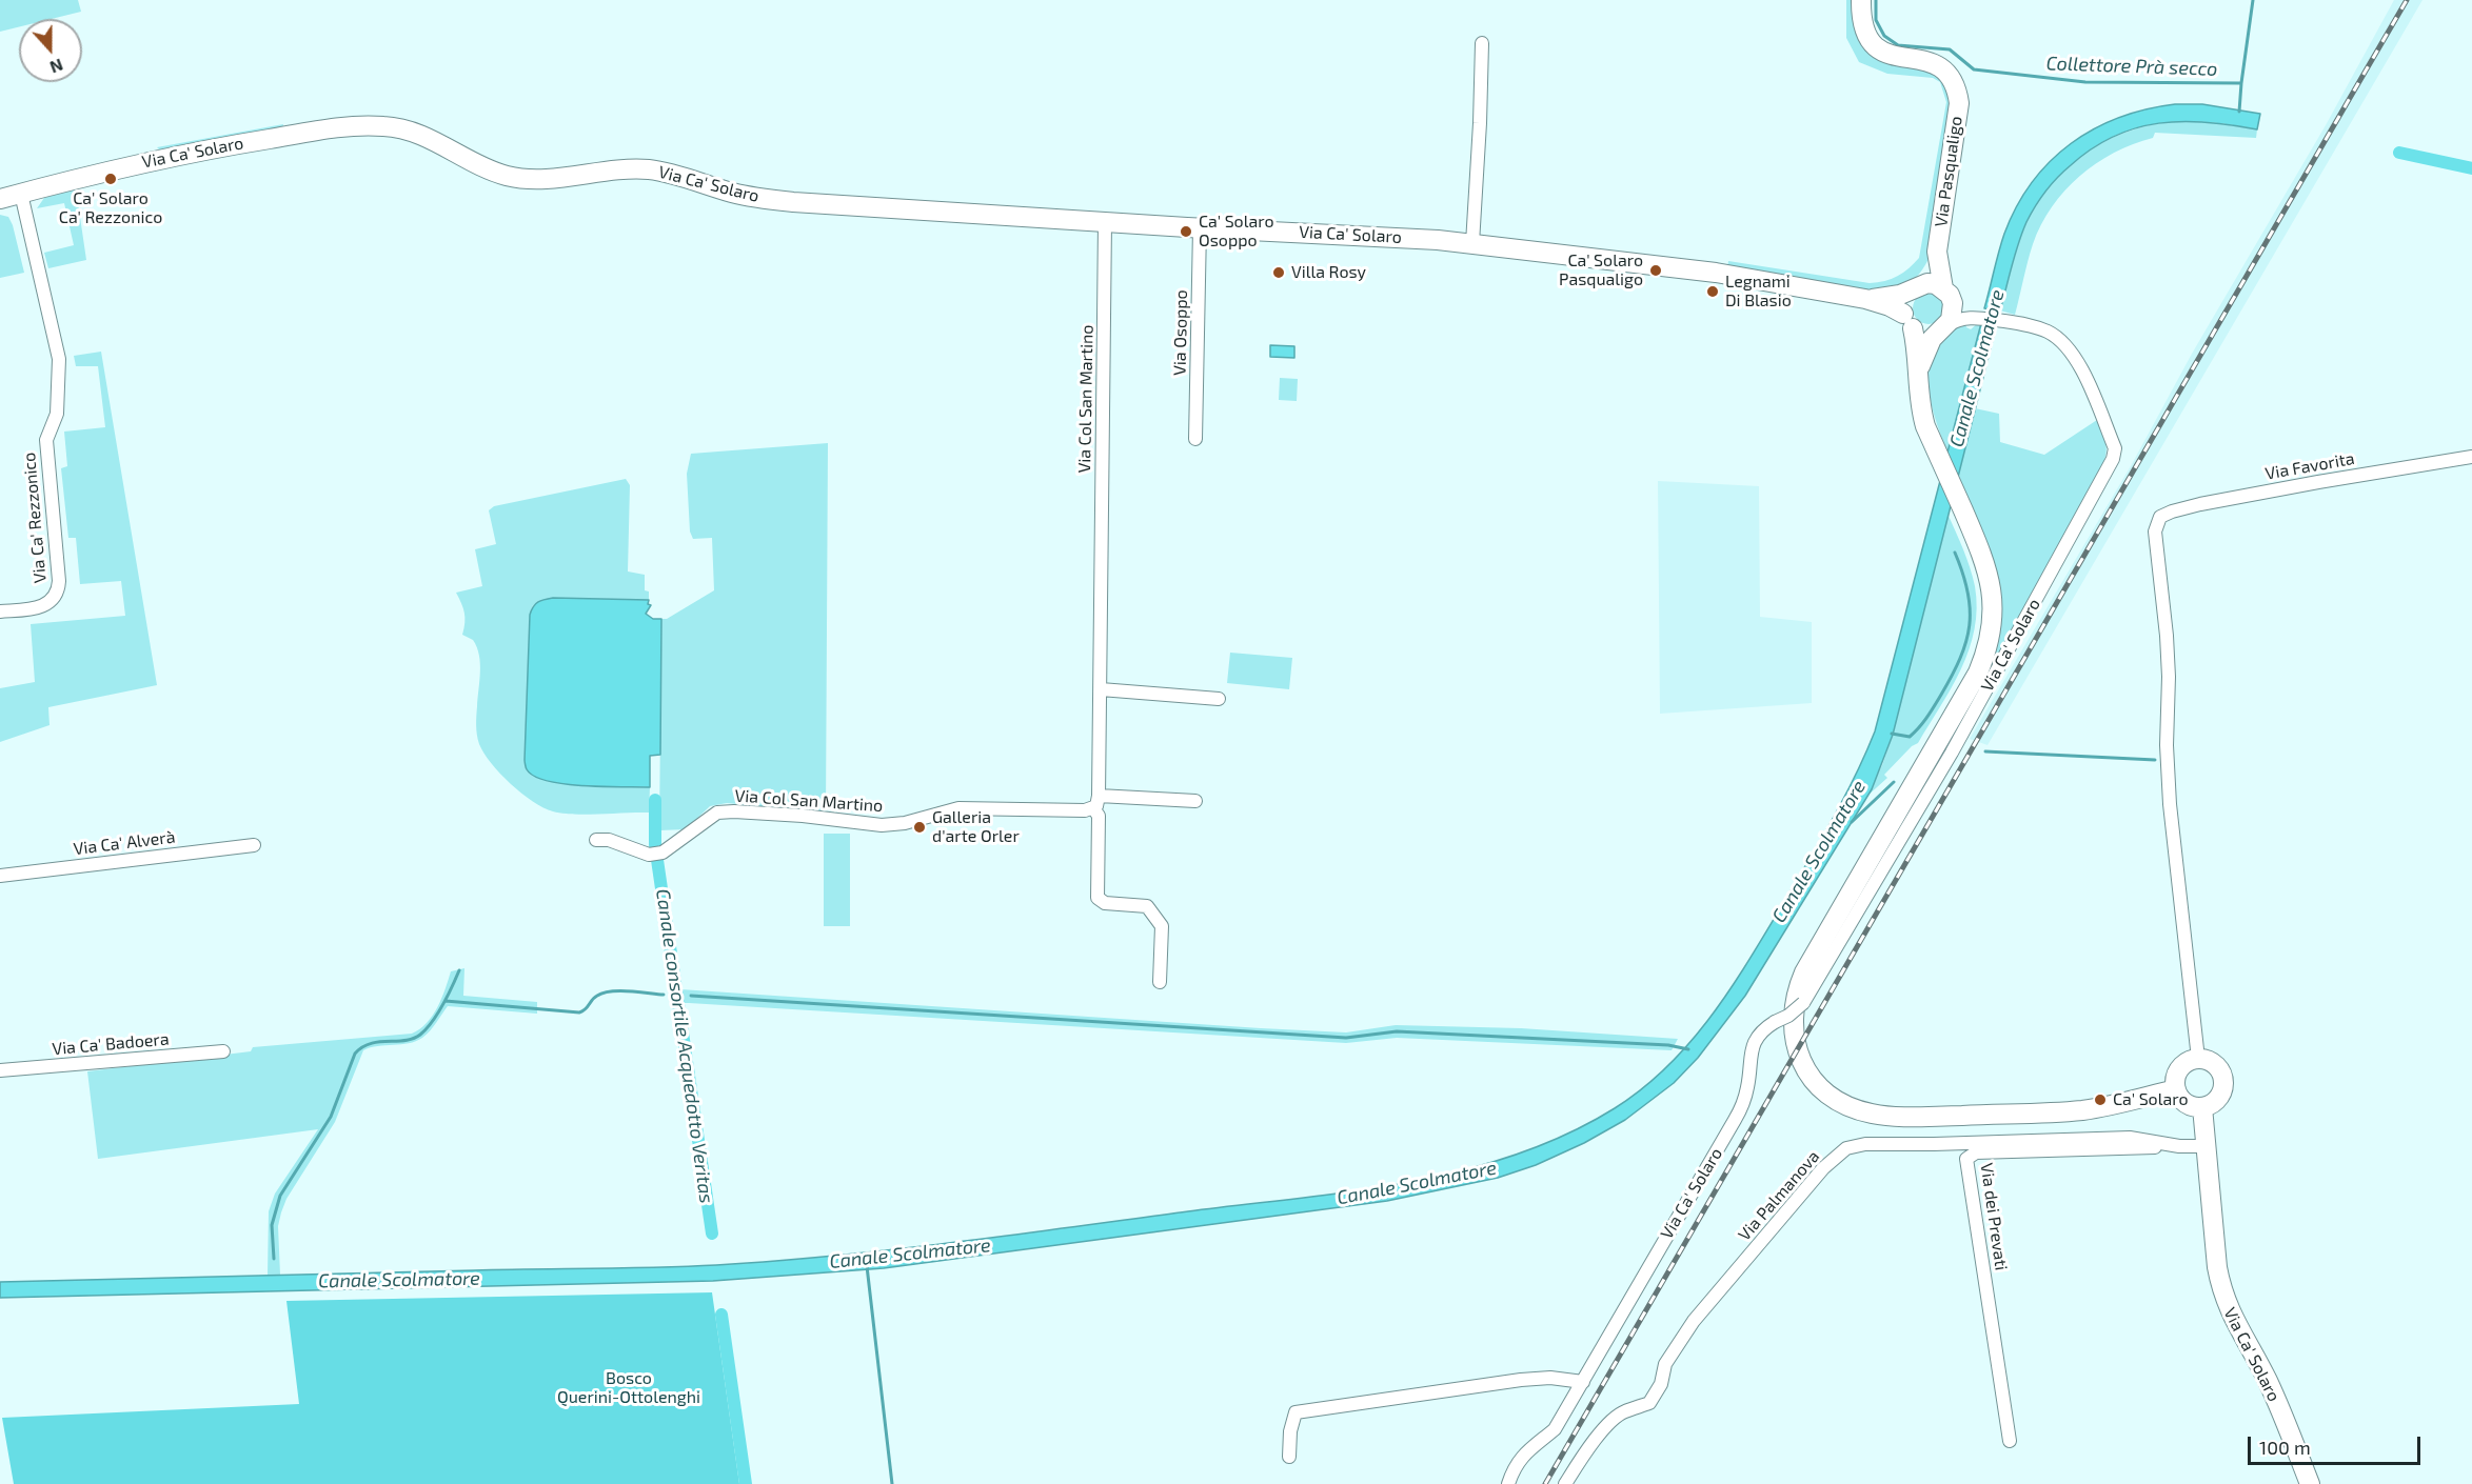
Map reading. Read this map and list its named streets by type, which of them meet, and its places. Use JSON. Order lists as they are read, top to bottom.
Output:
{
  "streets": {
    "street": [
      "Via Ca' Solaro",
      "Via Pasqualigo",
      "Via Osoppo",
      "Via Col San Martino",
      "Via Favorita",
      "Via Ca' Rezzonico",
      "Via Ca' Alverà",
      "Via Ca' Badoera",
      "Via Palmanova",
      "Via dei Prevati"
    ]
  },
  "crossings": [
    ["Via Ca' Solaro", "Via Pasqualigo"],
    ["Via Ca' Solaro", "Via Osoppo"],
    ["Via Ca' Solaro", "Via Col San Martino"],
    ["Via Ca' Solaro", "Via Favorita"],
    ["Via Ca' Solaro", "Via Ca' Rezzonico"],
    ["Via Ca' Solaro", "Via Palmanova"],
    ["Via Palmanova", "Via dei Prevati"]
  ],
  "water": ["Collettore Prà secco", "Canale Scolmatore", "Canale consortile Acquedotto Veritas"],
  "parks": ["Bosco Querini-Ottolenghi"],
  "places": [
    "Ca' Solaro Ca' Rezzonico",
    "Ca' Solaro Osoppo",
    "Ca' Solaro Pasqualigo",
    "Villa Rosy",
    "Legnami Di Blasio",
    "Galleria d'arte Orler",
    "Ca' Solaro"
  ],
  "scale_bar": "100 m",
  "north": "bottom"
}
